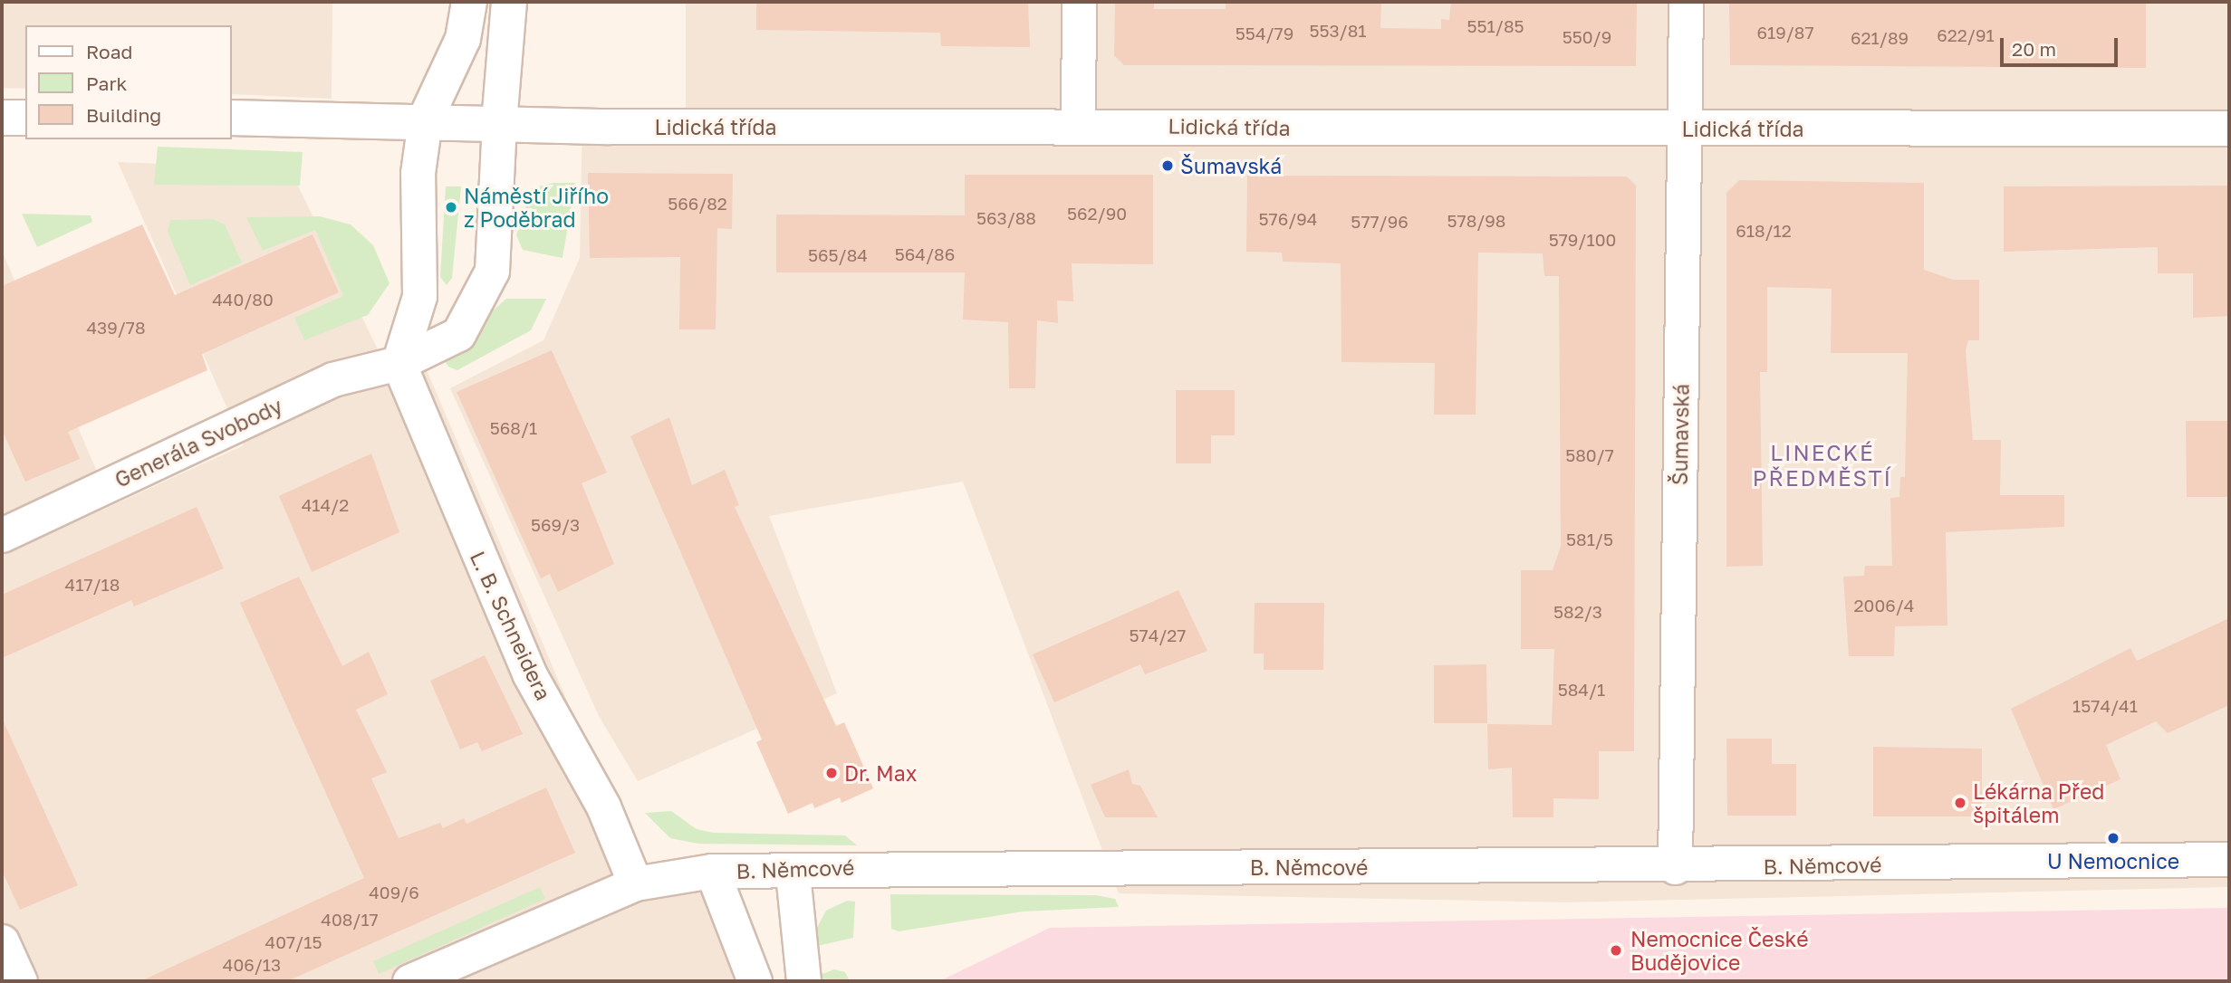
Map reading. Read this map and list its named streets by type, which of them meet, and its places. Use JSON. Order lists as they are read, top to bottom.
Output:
{
  "streets": {
    "street": [
      "Lidická třída",
      "Šumavská",
      "Generála Svobody",
      "L. B. Schneidera",
      "B. Němcové"
    ]
  },
  "crossings": [
    ["Lidická třída", "Šumavská"],
    ["Lidická třída", "Generála Svobody"],
    ["Šumavská", "B. Němcové"],
    ["Generála Svobody", "L. B. Schneidera"],
    ["L. B. Schneidera", "B. Němcové"]
  ],
  "districts": ["LINECKÉ PŘEDMĚSTÍ"],
  "places": [
    "Šumavská",
    "Náměstí Jiřího z Poděbrad",
    "Dr. Max",
    "Lékárna Před špitálem",
    "U Nemocnice",
    "Nemocnice České Budějovice"
  ],
  "house_numbers": [
    "551/85",
    "553/81",
    "619/87",
    "554/79",
    "622/91",
    "550/9",
    "621/89",
    "566/82",
    "562/90",
    "563/88",
    "576/94",
    "578/98",
    "577/96",
    "618/12",
    "579/100",
    "564/86",
    "565/84",
    "440/80",
    "439/78",
    "568/1",
    "580/7",
    "414/2",
    "569/3",
    "581/5",
    "417/18",
    "2006/4",
    "582/3",
    "574/27",
    "584/1",
    "1574/41",
    "409/6",
    "408/17",
    "407/15",
    "406/13"
  ],
  "legend": ["Road", "Park", "Building"],
  "scale_bar": "20 m"
}
